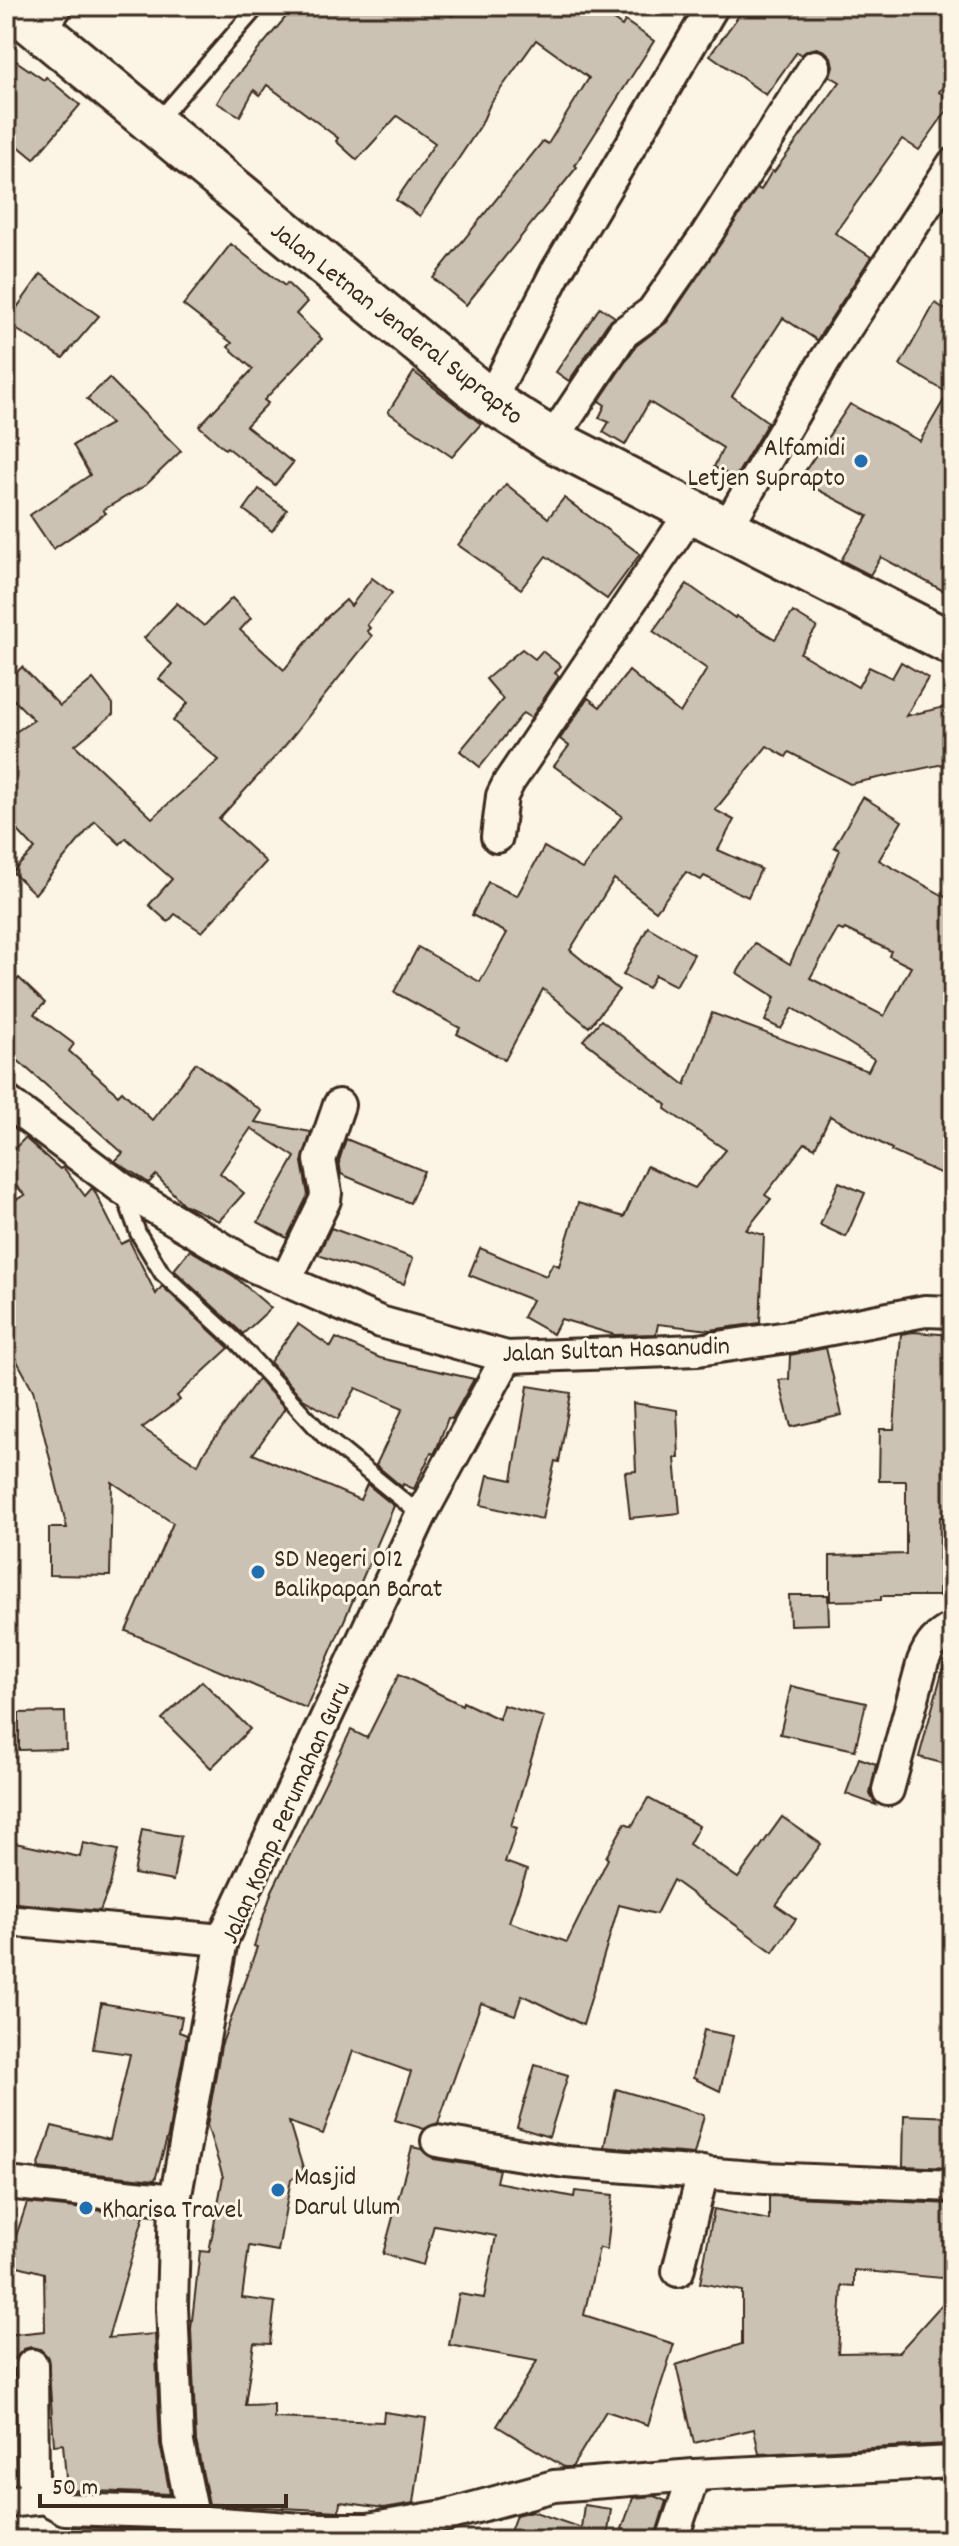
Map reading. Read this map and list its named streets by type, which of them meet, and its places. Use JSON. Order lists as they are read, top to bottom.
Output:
{
  "streets": {
    "main road": ["Jalan Letnan Jenderal Suprapto"],
    "street": ["Jalan Sultan Hasanudin", "Jalan Komp. Perumahan Guru"]
  },
  "crossings": [
    ["Jalan Sultan Hasanudin", "Jalan Komp. Perumahan Guru"]
  ],
  "places": [
    "Alfamidi Letjen Suprapto",
    "SD Negeri 012 Balikpapan Barat",
    "Masjid Darul Ulum",
    "Kharisa Travel"
  ],
  "scale_bar": "50 m"
}
